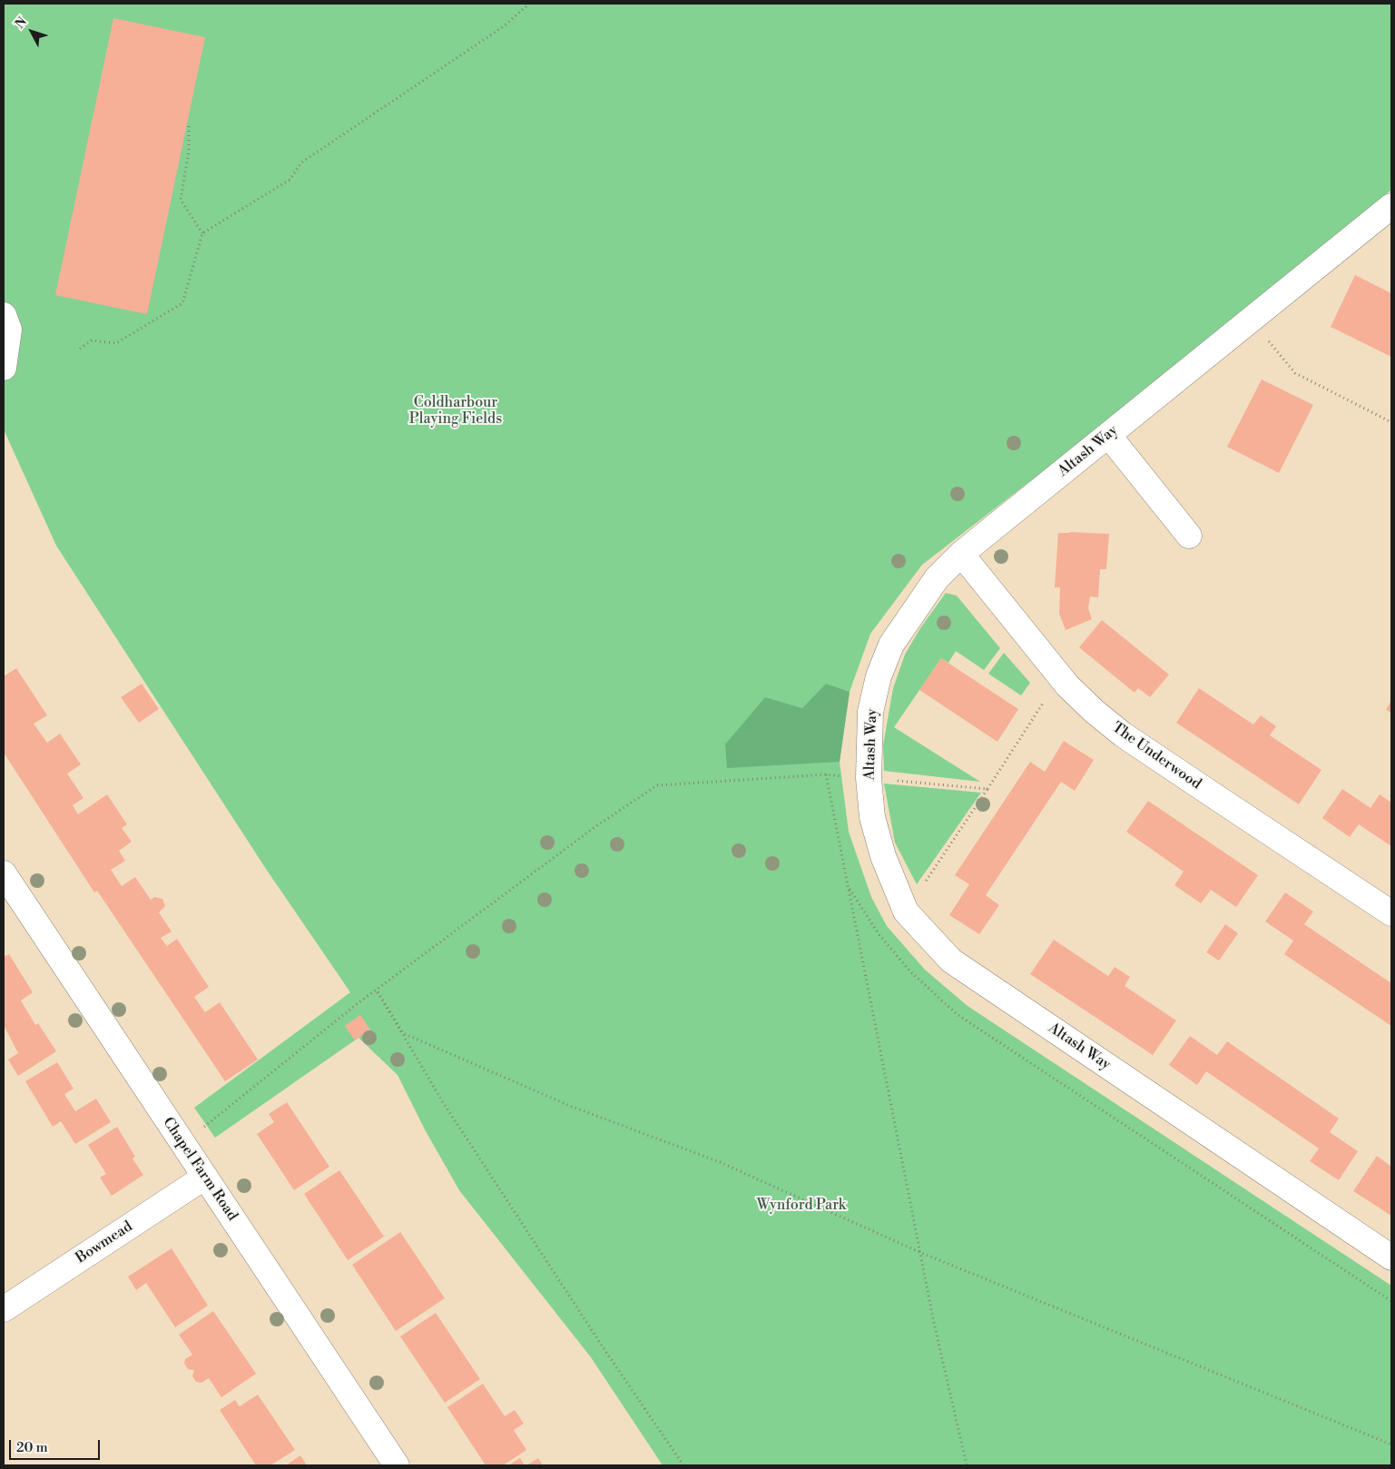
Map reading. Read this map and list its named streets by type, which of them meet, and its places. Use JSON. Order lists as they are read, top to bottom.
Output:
{
  "streets": {
    "street": [
      "Altash Way",
      "The Underwood",
      "Chapel Farm Road",
      "Bowmead"
    ]
  },
  "crossings": [
    ["Altash Way", "The Underwood"],
    ["Chapel Farm Road", "Bowmead"]
  ],
  "parks": ["Coldharbour Playing Fields", "Wynford Park"],
  "scale_bar": "20 m",
  "north": "top left"
}
